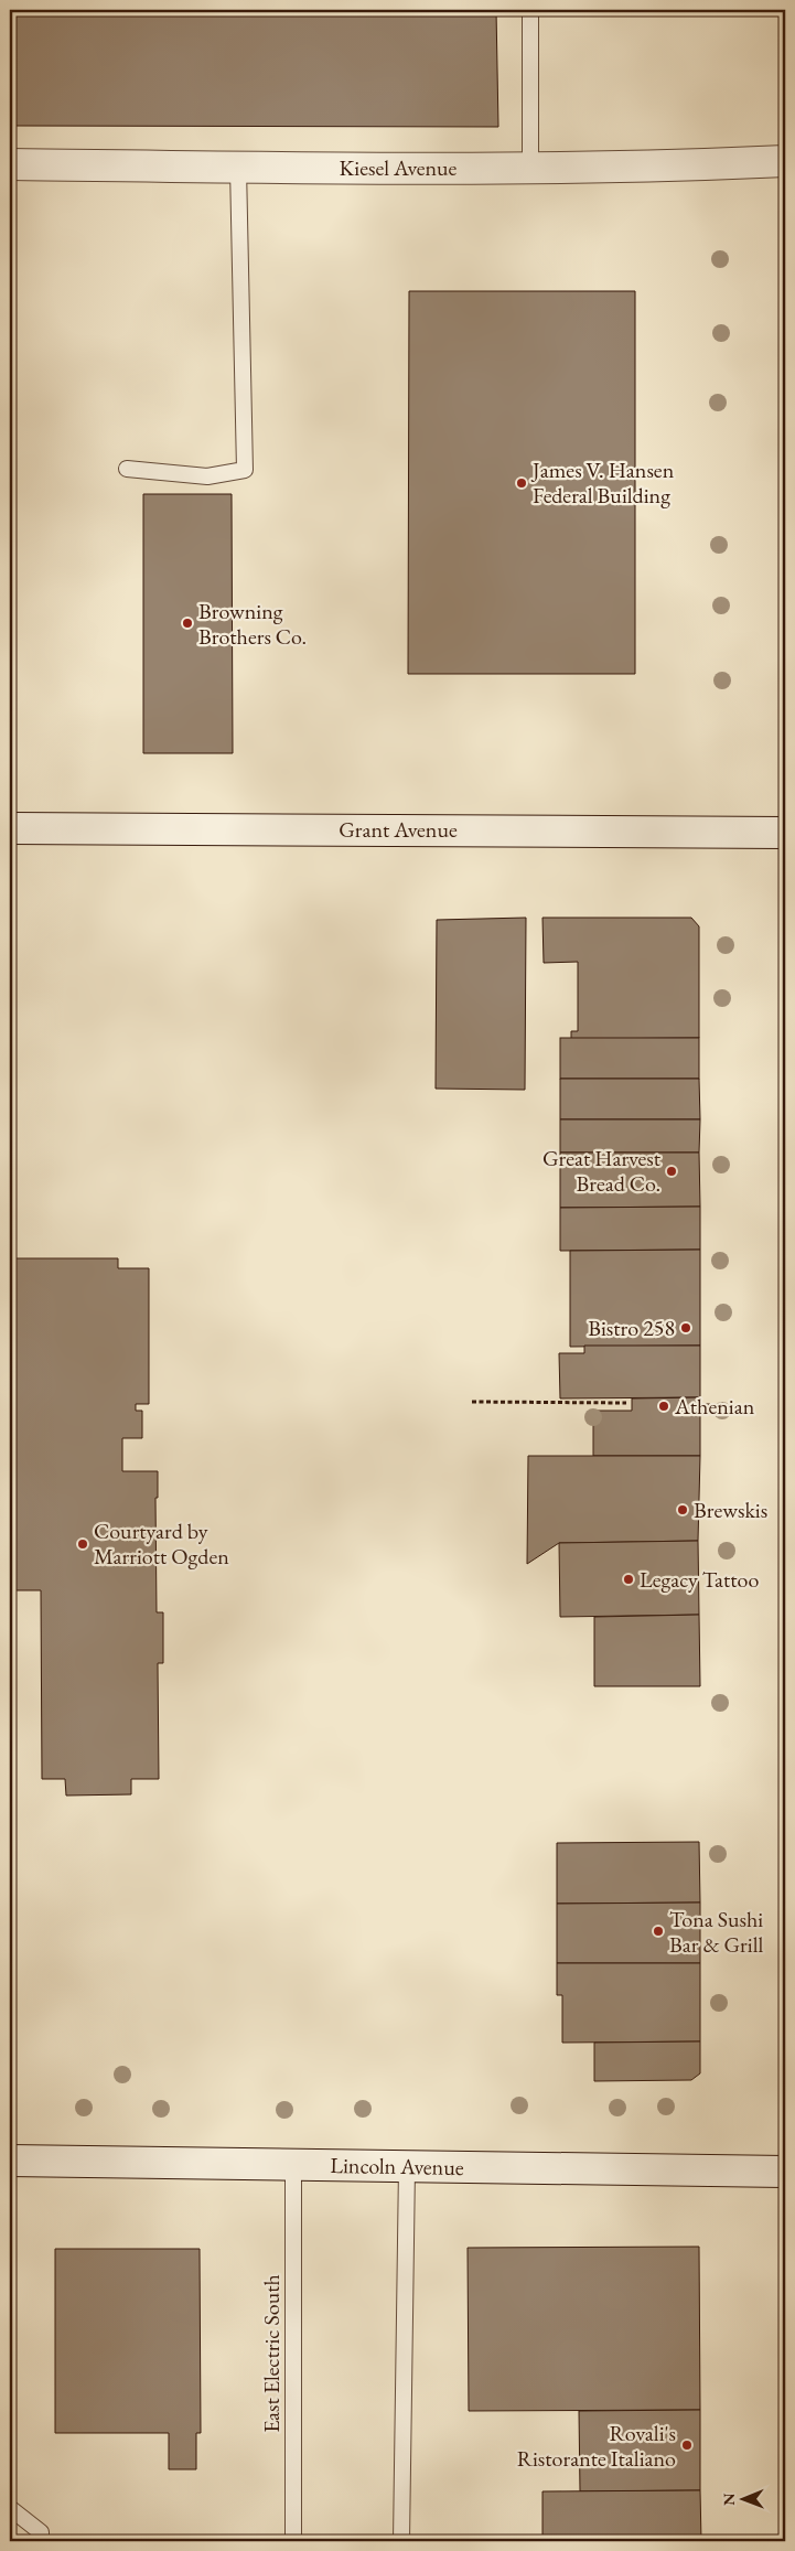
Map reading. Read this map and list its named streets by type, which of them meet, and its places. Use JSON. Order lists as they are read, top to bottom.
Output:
{
  "streets": {
    "street": ["Kiesel Avenue", "Grant Avenue", "Lincoln Avenue"],
    "lane": ["East Electric South"]
  },
  "crossings": [
    ["Lincoln Avenue", "East Electric South"]
  ],
  "places": [
    "James V. Hansen Federal Building",
    "Browning Brothers Co.",
    "Great Harvest Bread Co.",
    "Bistro 258",
    "Athenian",
    "Brewskis",
    "Courtyard by Marriott Ogden",
    "Legacy Tattoo",
    "Tona Sushi Bar & Grill",
    "Rovali's Ristorante Italiano"
  ],
  "north": "left"
}
